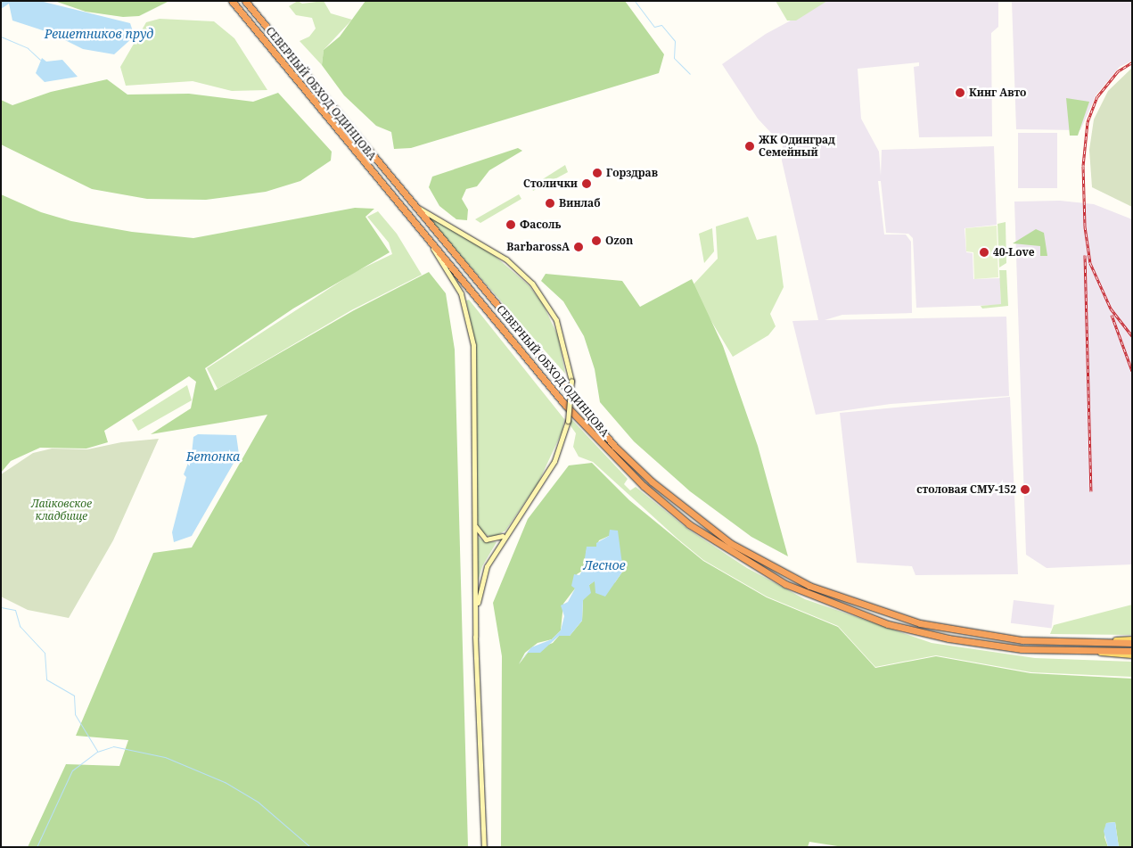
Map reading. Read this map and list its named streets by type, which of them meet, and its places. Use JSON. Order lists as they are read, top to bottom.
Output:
{
  "streets": {
    "highway": ["СЕВЕРНЫЙ ОБХОД ОДИНЦОВА"]
  },
  "water": ["Решетников пруд", "Бетонка", "Лесное"],
  "parks": ["Лайковское кладбище"],
  "places": [
    "Кинг Авто",
    "ЖК Одинград Семейный",
    "Горздрав",
    "Столички",
    "Винлаб",
    "Фасоль",
    "Ozon",
    "BarbarossA",
    "40-Love",
    "столовая СМУ-152"
  ]
}
